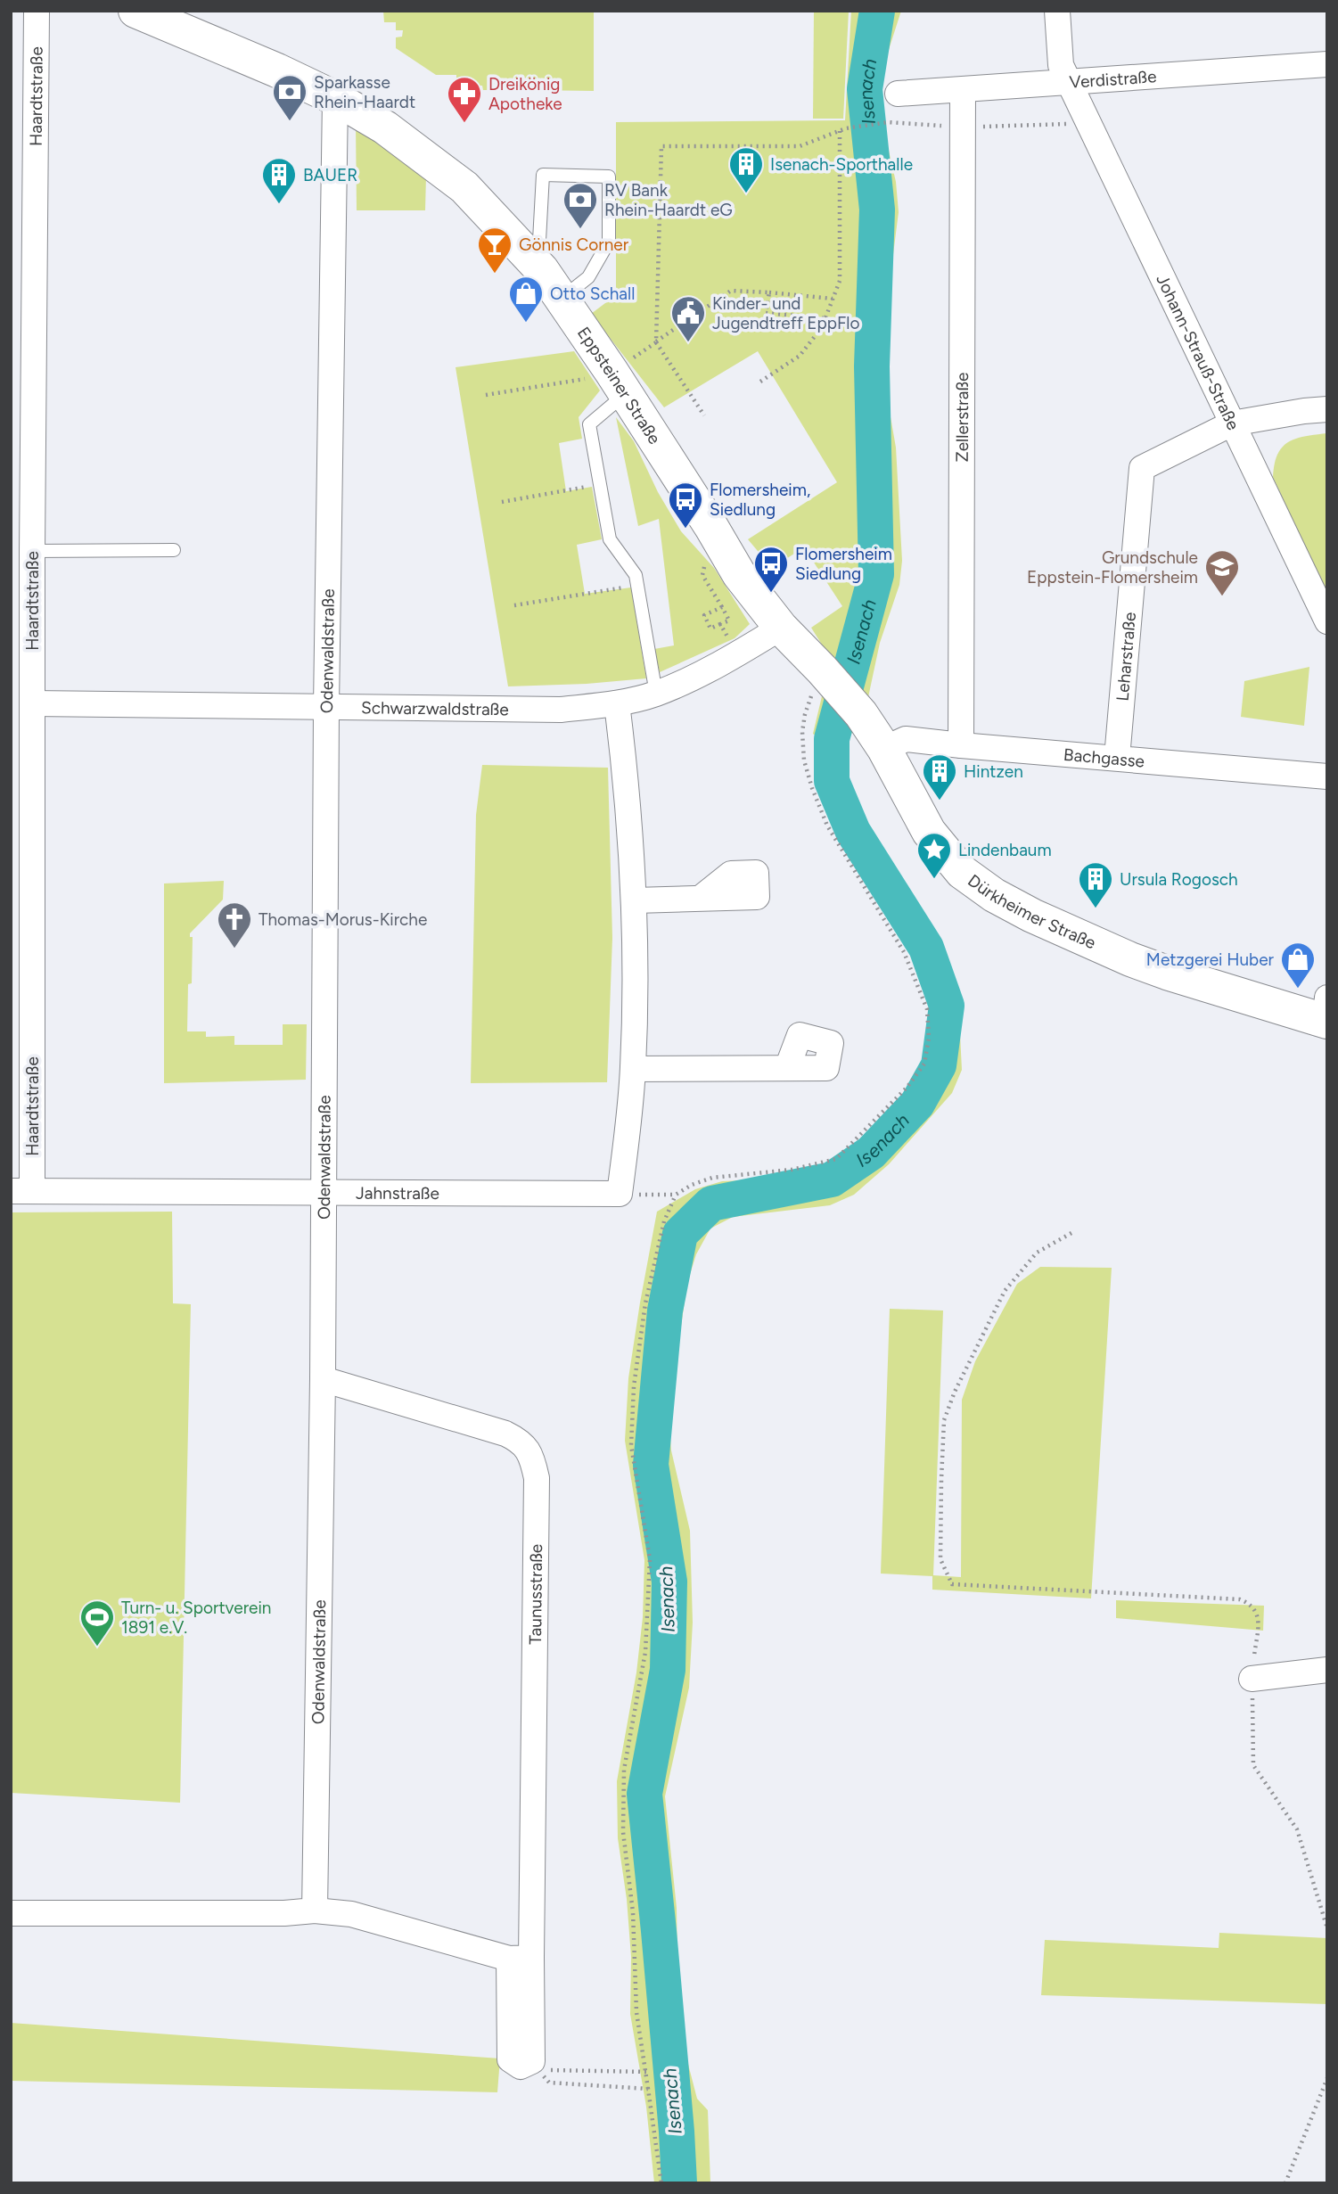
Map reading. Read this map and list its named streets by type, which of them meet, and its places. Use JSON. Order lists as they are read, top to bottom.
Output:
{
  "streets": {
    "main road": ["Eppsteiner Straße", "Dürkheimer Straße"],
    "street": [
      "Verdistraße",
      "Haardtstraße",
      "Johann-Strauß-Straße",
      "Zellerstraße",
      "Odenwaldstraße",
      "Leharstraße",
      "Schwarzwaldstraße",
      "Bachgasse",
      "Jahnstraße",
      "Taunusstraße"
    ]
  },
  "crossings": [
    ["Verdistraße", "Johann-Strauß-Straße"],
    ["Verdistraße", "Zellerstraße"],
    ["Haardtstraße", "Schwarzwaldstraße"],
    ["Haardtstraße", "Jahnstraße"],
    ["Johann-Strauß-Straße", "Leharstraße"],
    ["Eppsteiner Straße", "Odenwaldstraße"],
    ["Eppsteiner Straße", "Schwarzwaldstraße"],
    ["Eppsteiner Straße", "Dürkheimer Straße"],
    ["Zellerstraße", "Bachgasse"],
    ["Odenwaldstraße", "Schwarzwaldstraße"],
    ["Odenwaldstraße", "Jahnstraße"],
    ["Odenwaldstraße", "Taunusstraße"],
    ["Leharstraße", "Bachgasse"],
    ["Bachgasse", "Dürkheimer Straße"]
  ],
  "water": ["Isenach"],
  "places": {
    "bank": ["Sparkasse Rhein-Haardt", "RV Bank Rhein-Haardt eG"],
    "pharmacy": ["Dreikönig Apotheke"],
    "building": [
      "Isenach-Sporthalle",
      "BAUER",
      "Hintzen",
      "Ursula Rogosch"
    ],
    "bar": ["Gönnis Corner"],
    "shop": ["Otto Schall", "Metzgerei Huber"],
    "public building": ["Kinder- und Jugendtreff EppFlo"],
    "bus stop": ["Flomersheim, Siedlung", "Flomersheim Siedlung"],
    "school or university": ["Grundschule Eppstein-Flomersheim"],
    "place": ["Lindenbaum"],
    "church": ["Thomas-Morus-Kirche"],
    "sports": ["Turn- u. Sportverein 1891 e.V."]
  }
}
